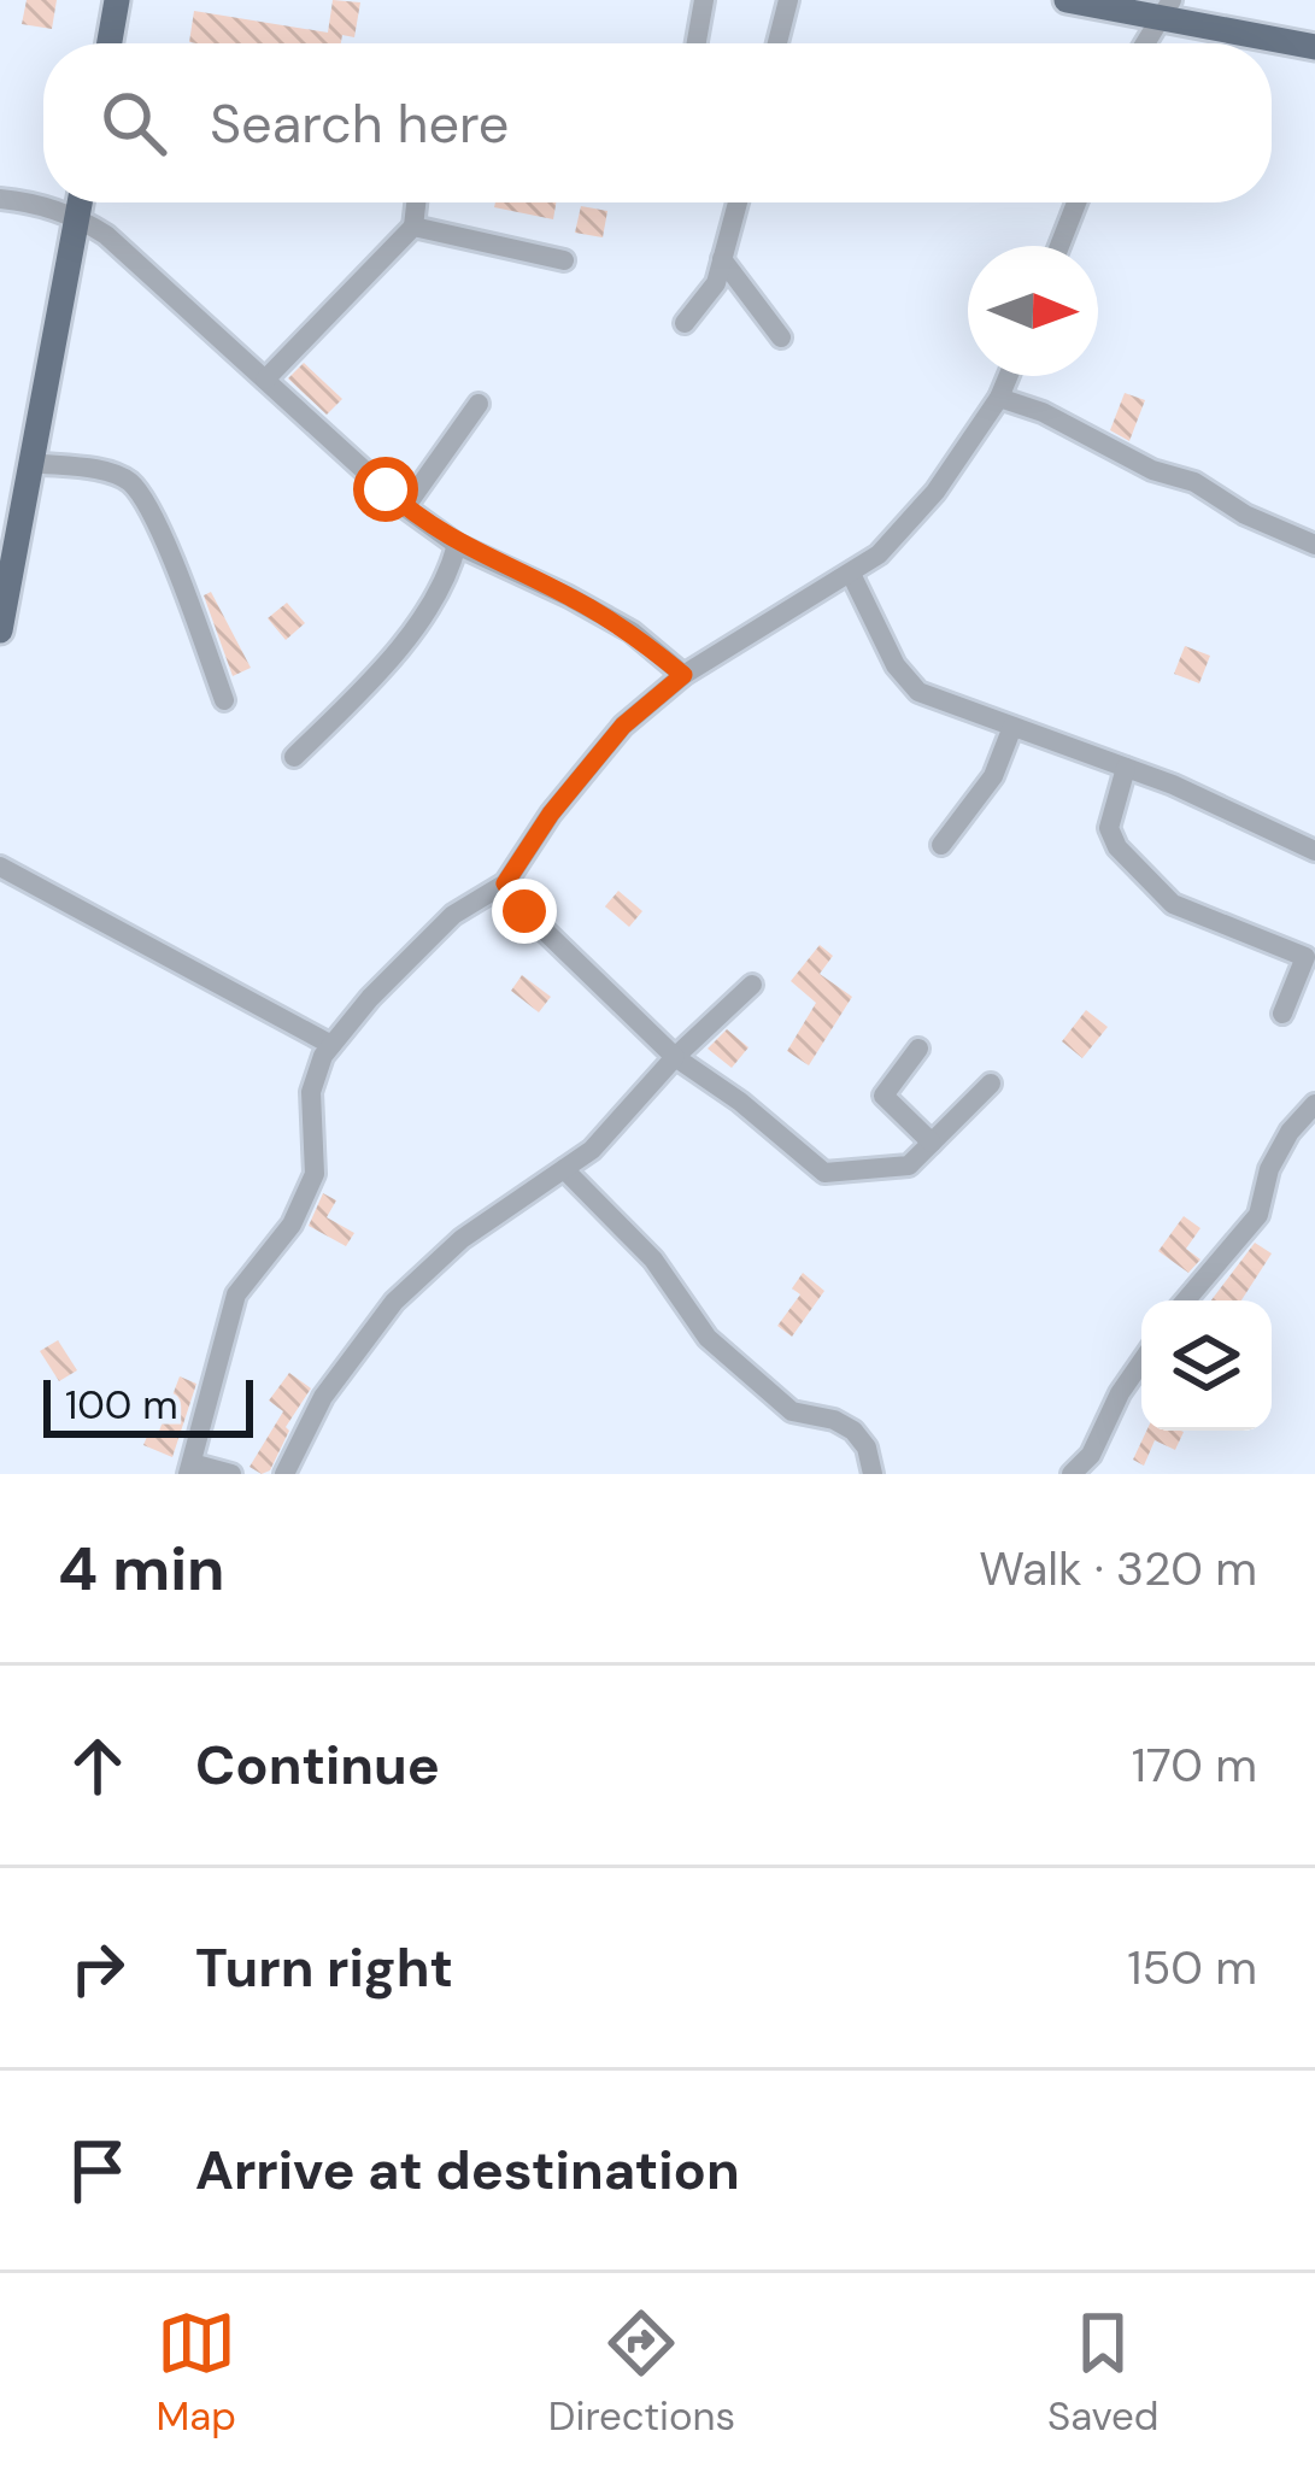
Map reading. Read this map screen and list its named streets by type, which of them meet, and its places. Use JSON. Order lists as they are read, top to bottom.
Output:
{
  "scale_bar": "100 m",
  "north": "right",
  "page": {
    "search": "Search here",
    "scale": "100 m",
    "heading": ["4 min", "Walk · 320 m"],
    "list": [
      ["Continue", "170 m"],
      ["Turn right", "150 m"],
      "Arrive at destination"
    ],
    "nav": ["Map", "Directions", "Saved"]
  }
}
